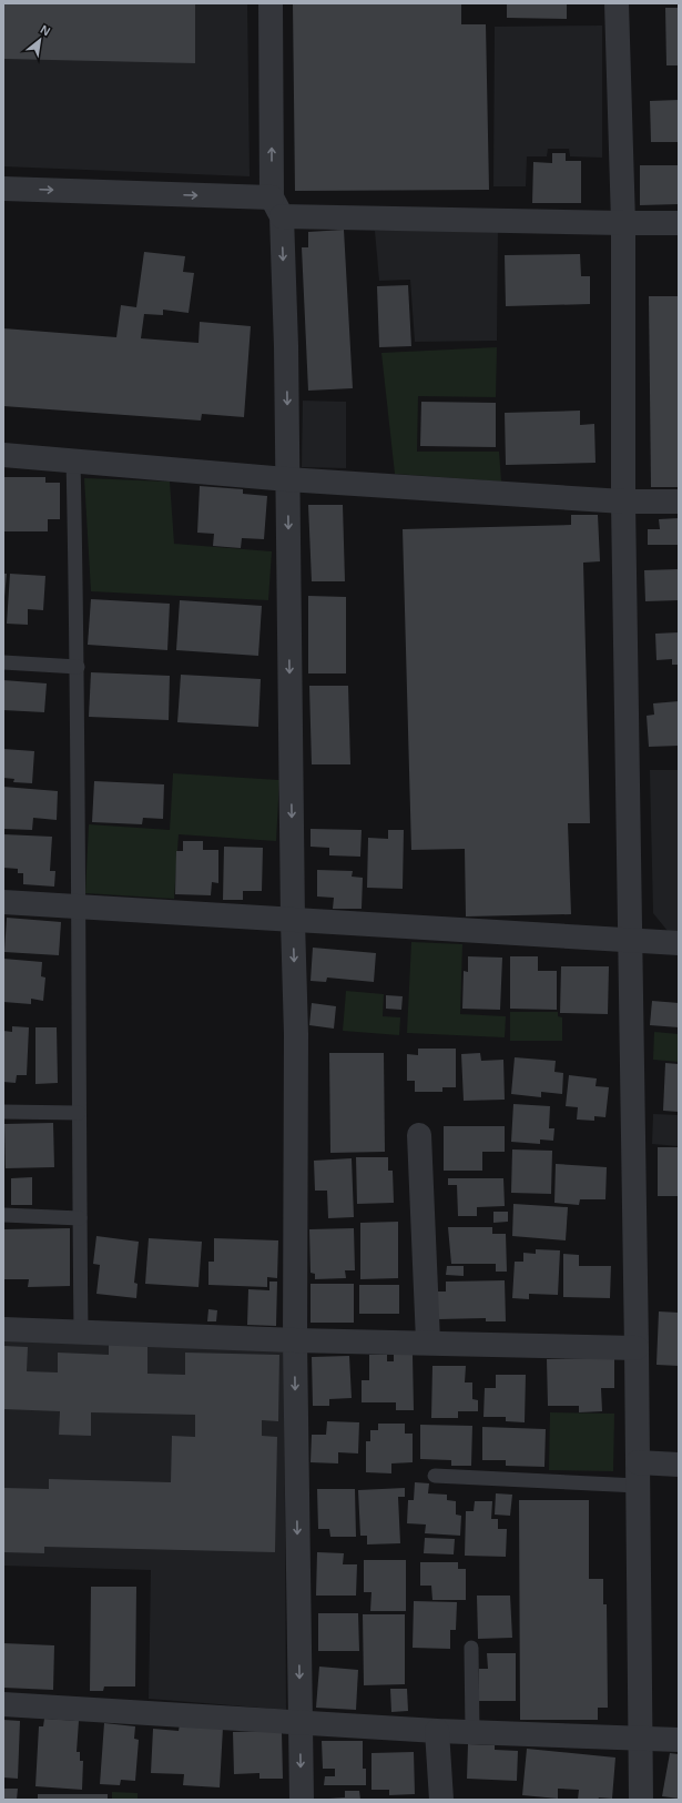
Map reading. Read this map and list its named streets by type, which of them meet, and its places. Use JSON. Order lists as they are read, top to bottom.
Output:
{
  "north": "top right"
}
